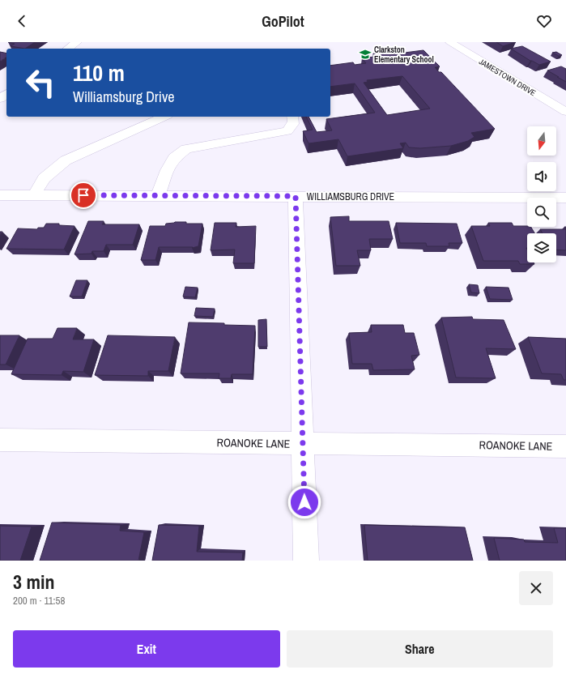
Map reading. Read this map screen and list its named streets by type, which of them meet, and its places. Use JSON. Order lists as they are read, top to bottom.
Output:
{
  "streets": {
    "street": ["JAMESTOWN DRIVE", "WILLIAMSBURG DRIVE", "ROANOKE LANE"]
  },
  "places": {
    "school or university": ["Clarkston Elementary School"]
  },
  "north": "bottom",
  "page": {
    "header": "GoPilot",
    "turn": ["110 m", "Williamsburg Drive"],
    "heading": ["3 min", "200 m · 11:58"],
    "buttons": ["Exit", "Share"]
  }
}
